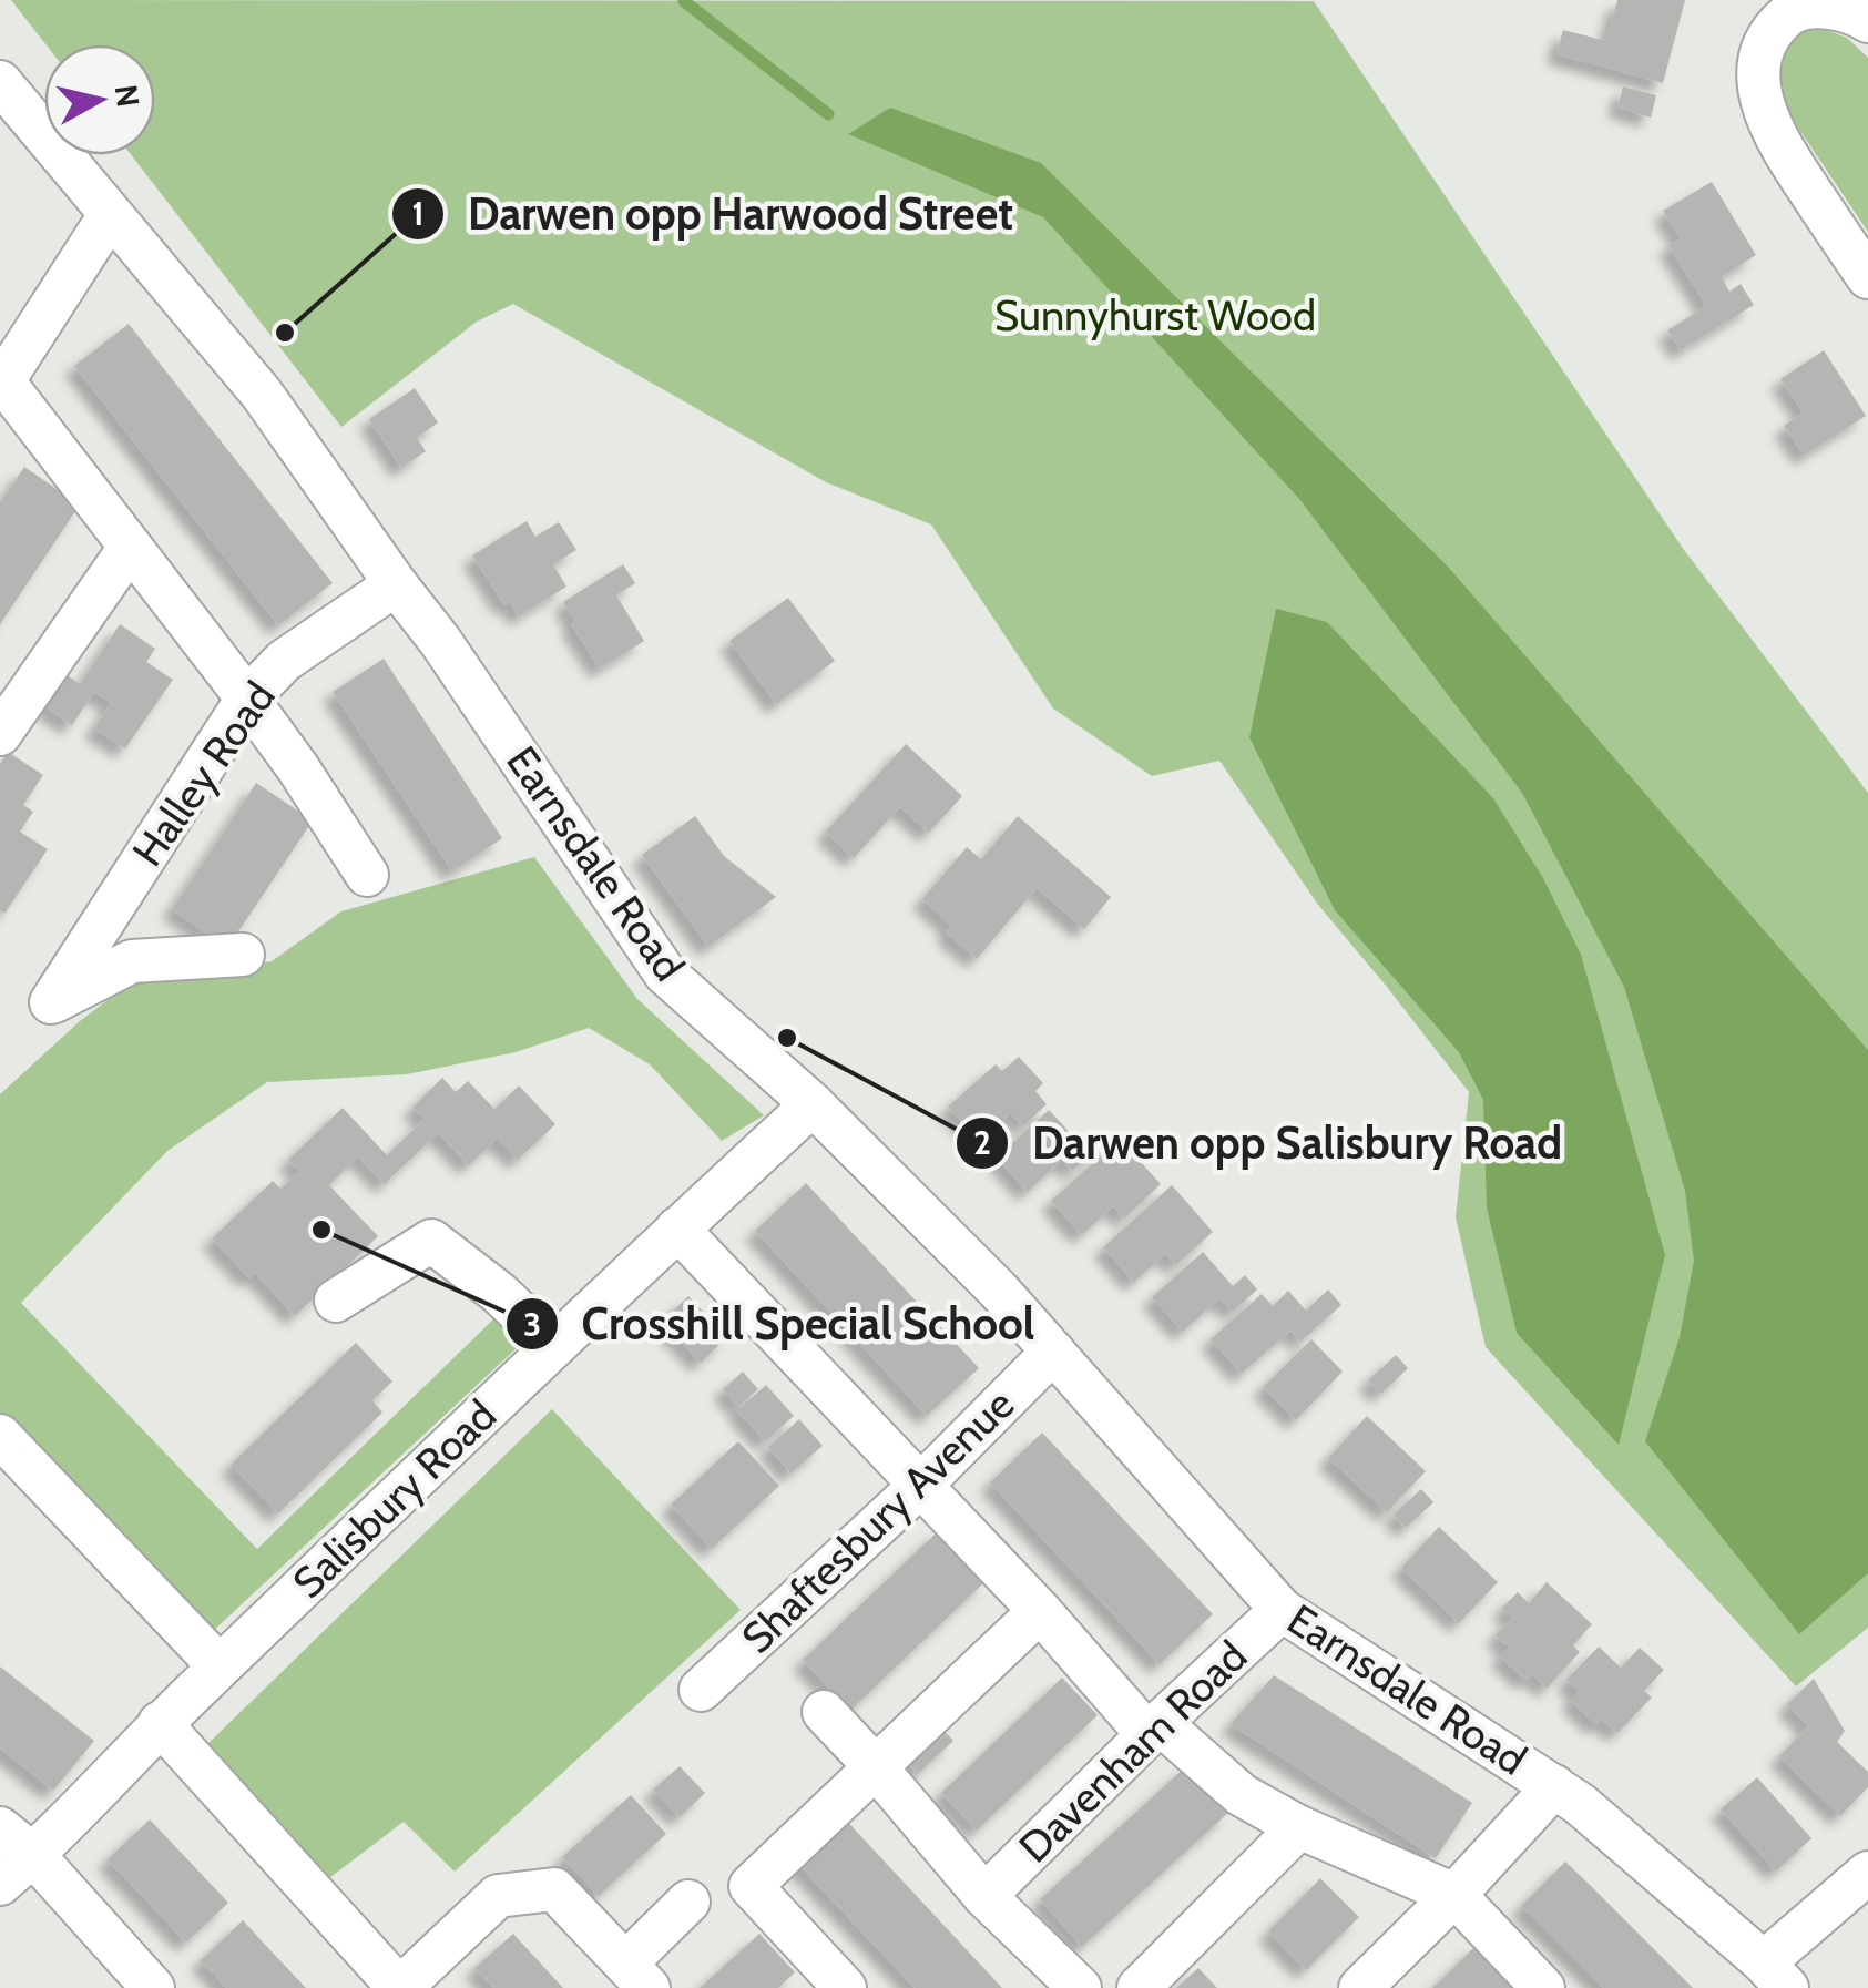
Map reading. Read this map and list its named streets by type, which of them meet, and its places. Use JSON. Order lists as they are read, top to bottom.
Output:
{
  "streets": {
    "street": [
      "Halley Road",
      "Earnsdale Road",
      "Salisbury Road",
      "Shaftesbury Avenue",
      "Davenham Road"
    ]
  },
  "crossings": [
    ["Halley Road", "Earnsdale Road"],
    ["Earnsdale Road", "Salisbury Road"],
    ["Earnsdale Road", "Shaftesbury Avenue"],
    ["Earnsdale Road", "Davenham Road"]
  ],
  "parks": ["Sunnyhurst Wood"],
  "places": ["Darwen opp Harwood Street", "Darwen opp Salisbury Road", "Crosshill Special School"],
  "north": "right"
}
